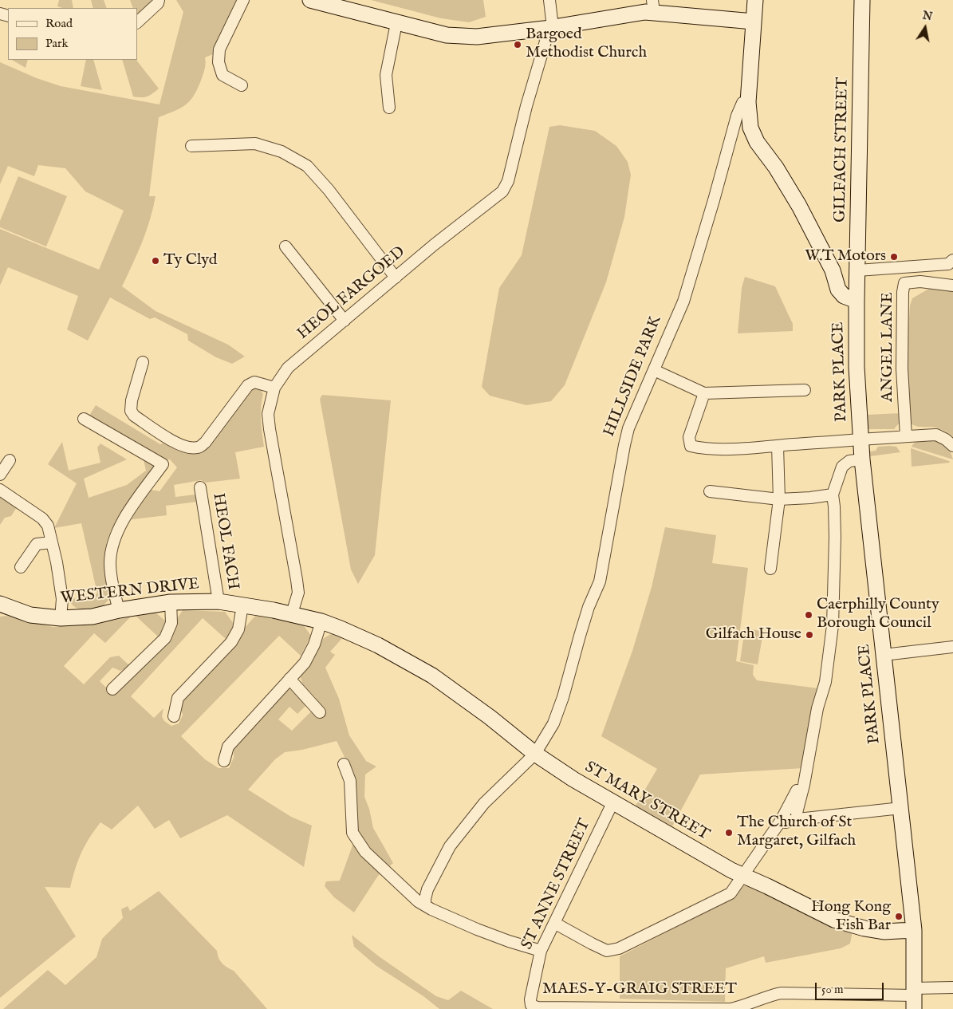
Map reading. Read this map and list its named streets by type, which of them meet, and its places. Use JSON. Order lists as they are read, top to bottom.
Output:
{
  "streets": {
    "street": [
      "GILFACH STREET",
      "HEOL FARGOED",
      "ANGEL LANE",
      "PARK PLACE",
      "HILLSIDE PARK",
      "HEOL FACH",
      "WESTERN DRIVE",
      "ST MARY STREET",
      "ST ANNE STREET",
      "MAES-Y-GRAIG STREET"
    ]
  },
  "crossings": [
    ["GILFACH STREET", "PARK PLACE"],
    ["HEOL FARGOED", "WESTERN DRIVE"],
    ["PARK PLACE", "ST MARY STREET"],
    ["PARK PLACE", "MAES-Y-GRAIG STREET"],
    ["HILLSIDE PARK", "WESTERN DRIVE"],
    ["HILLSIDE PARK", "ST MARY STREET"],
    ["HEOL FACH", "WESTERN DRIVE"],
    ["WESTERN DRIVE", "ST MARY STREET"],
    ["ST MARY STREET", "ST ANNE STREET"],
    ["ST ANNE STREET", "MAES-Y-GRAIG STREET"]
  ],
  "places": [
    "Bargoed Methodist Church",
    "W.T Motors",
    "Ty Clyd",
    "Caerphilly County Borough Council",
    "Gilfach House",
    "The Church of St Margaret, Gilfach",
    "Hong Kong Fish Bar"
  ],
  "legend": ["Road", "Park"],
  "scale_bar": "50 m",
  "north": "top"
}
